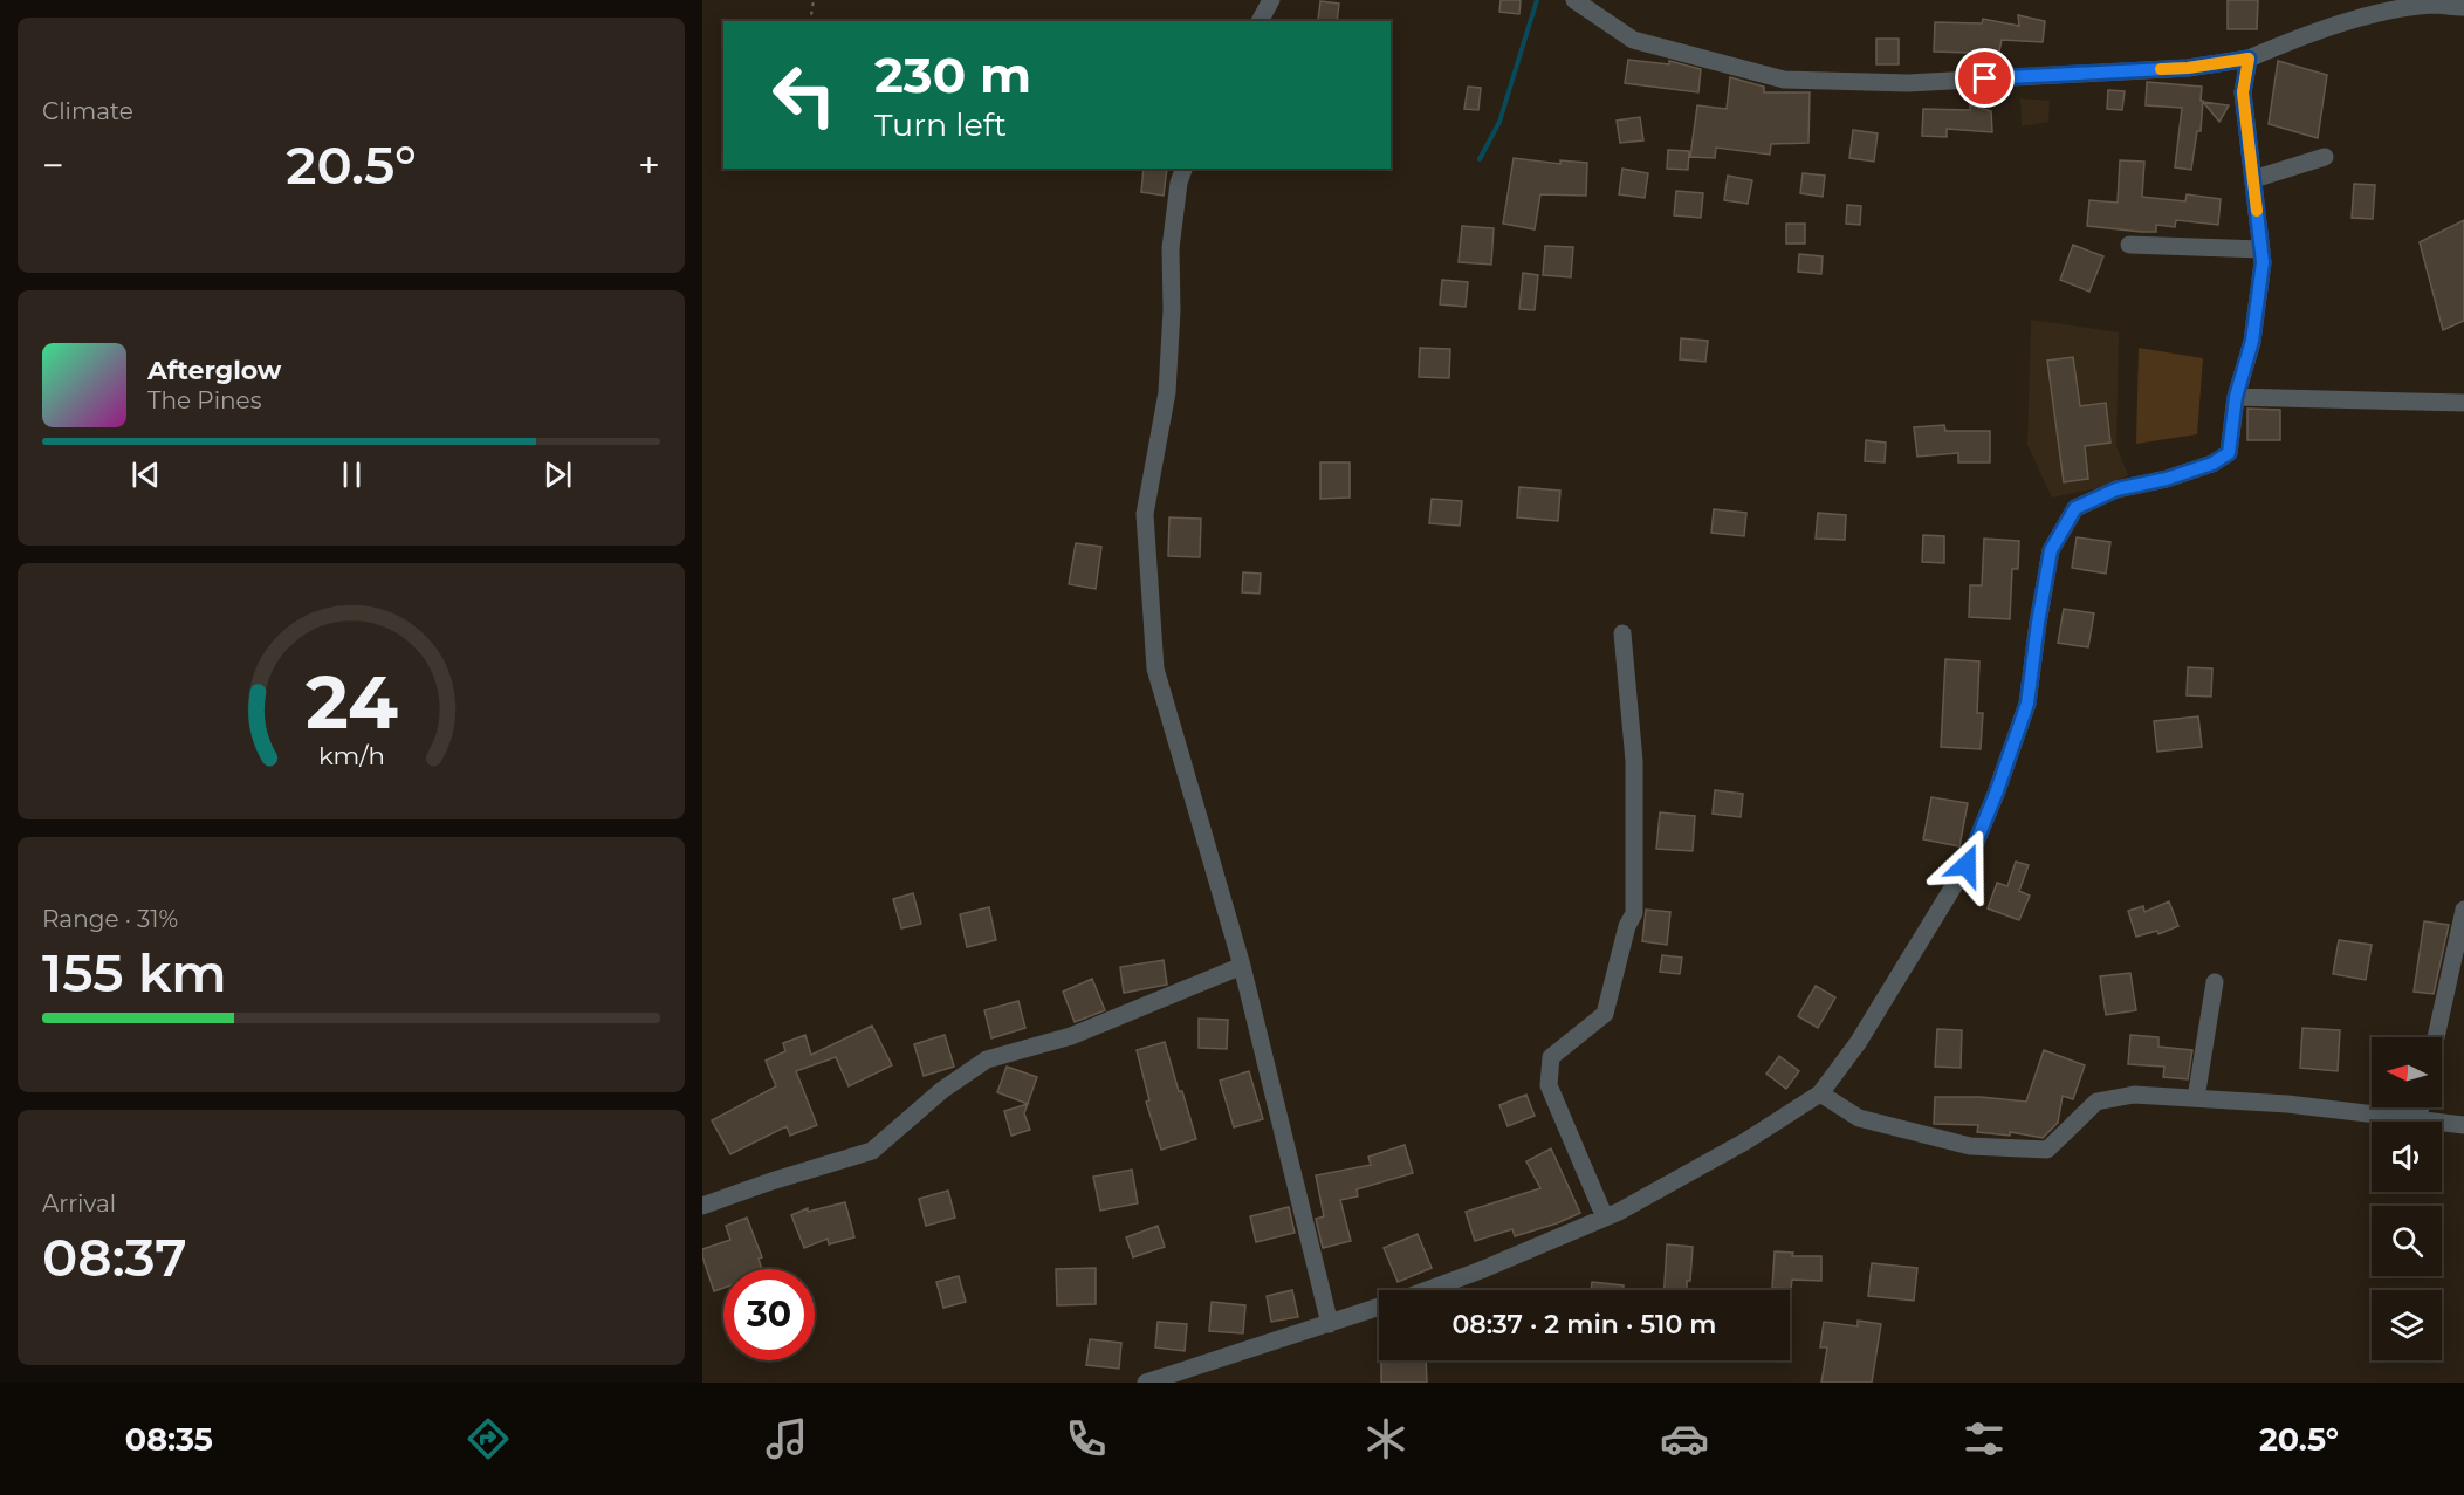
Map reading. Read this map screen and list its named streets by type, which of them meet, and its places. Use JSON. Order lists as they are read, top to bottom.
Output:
{
  "north": "left",
  "page": {
    "tile": [
      "Climate",
      ["Range · 31%", "155 km"],
      ["Arrival", "08:37"]
    ],
    "turn": ["230 m", "Turn left"],
    "heat": ["−", "20.5°", "+"],
    "song": ["Afterglow", "The Pines"],
    "limit": "30",
    "trip": "08:37 · 2 min · 510 m",
    "tabs": ["08:35", "20.5°"],
    "gauge": ["24", "km/h"]
  }
}
